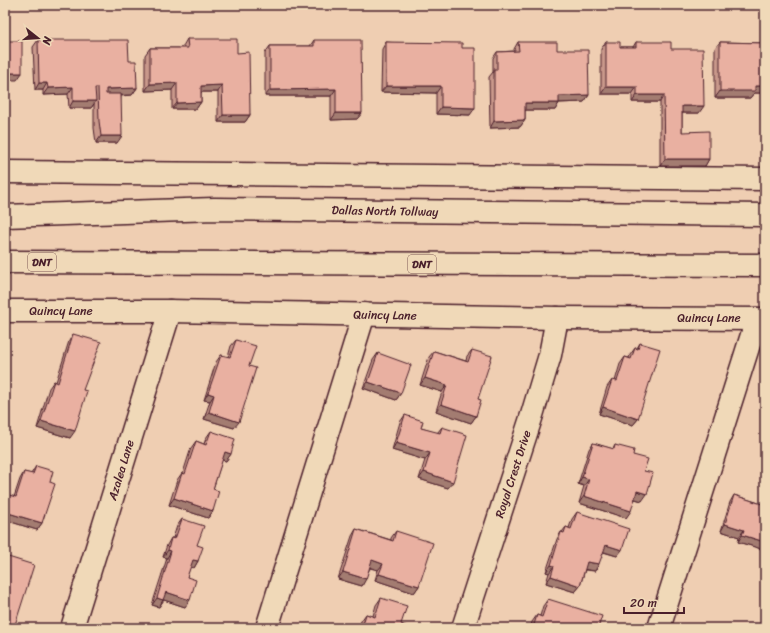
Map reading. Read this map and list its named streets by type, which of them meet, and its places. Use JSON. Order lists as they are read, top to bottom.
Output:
{
  "streets": {
    "main road": [
      "Dallas North Tollway",
      "DNT",
      "Quincy Lane",
      "Azalea Lane",
      "Royal Crest Drive"
    ]
  },
  "crossings": [
    ["Quincy Lane", "Azalea Lane"],
    ["Quincy Lane", "Royal Crest Drive"]
  ],
  "scale_bar": "20 m",
  "north": "right"
}
